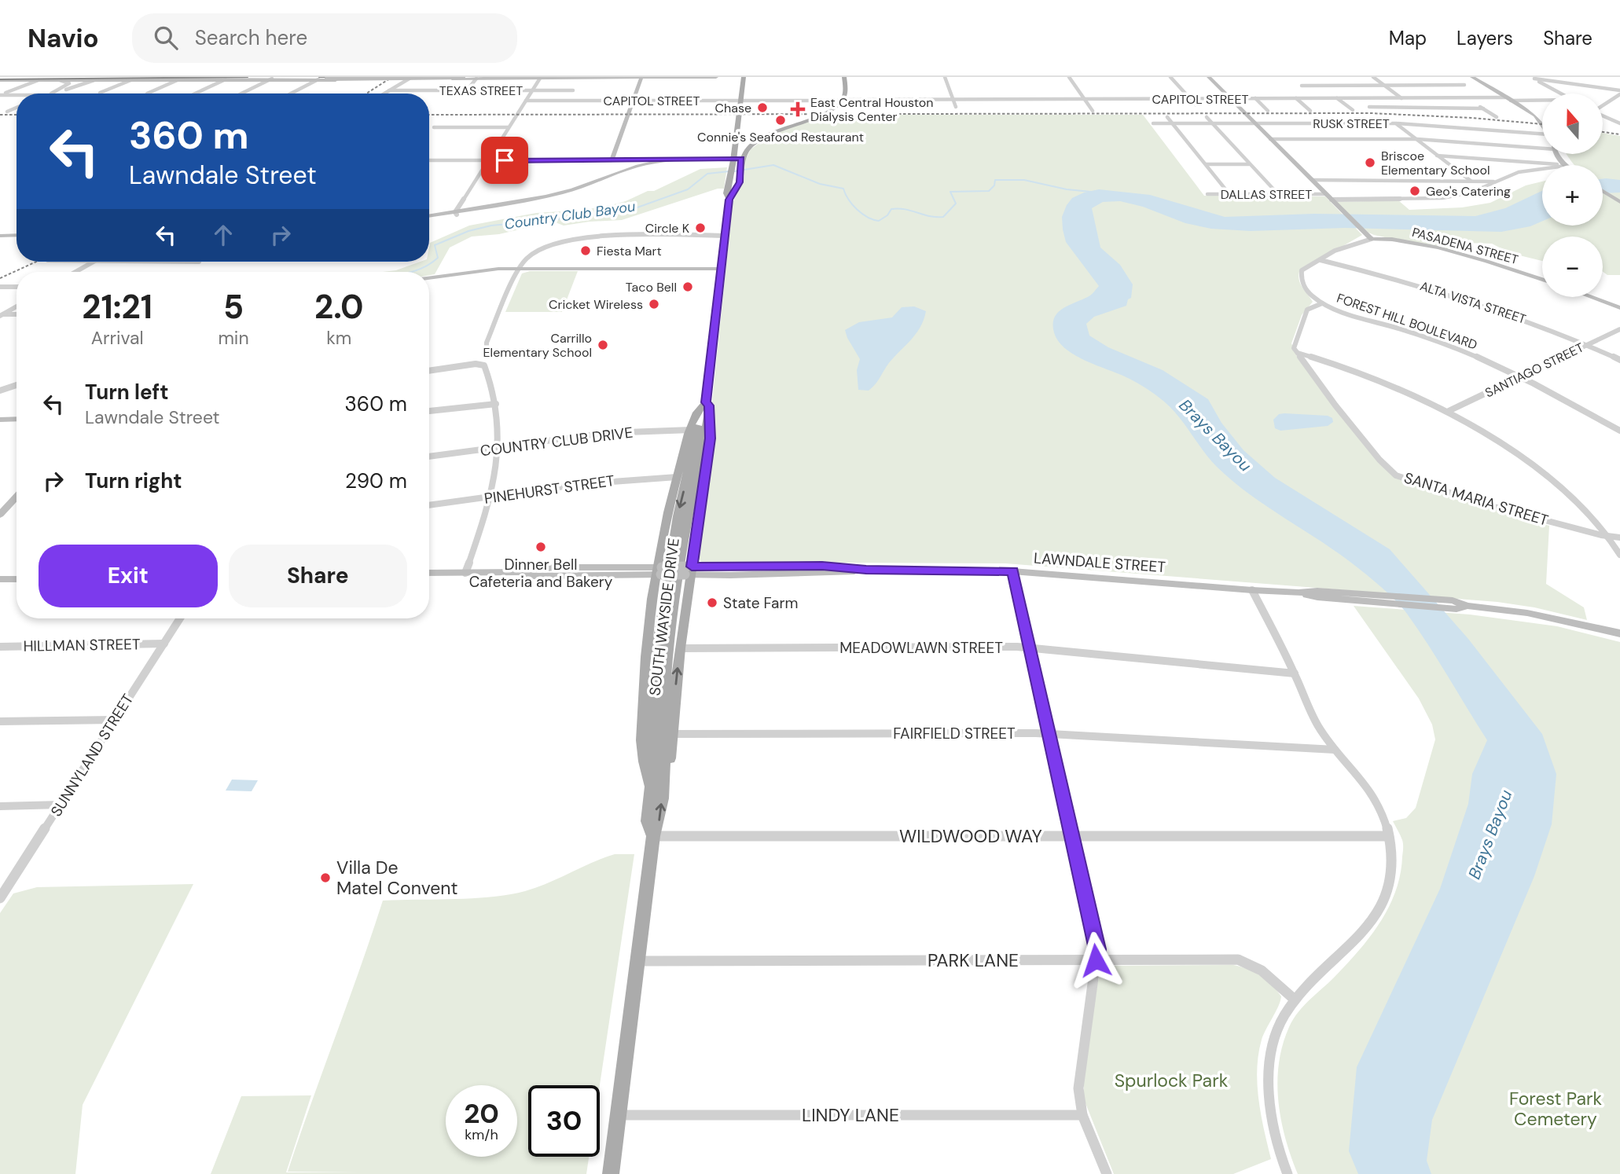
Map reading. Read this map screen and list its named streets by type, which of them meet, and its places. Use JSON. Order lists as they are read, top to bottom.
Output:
{
  "streets": {
    "main road": ["PASADENA STREET", "LAWNDALE STREET", "SOUTH WAYSIDE DRIVE"],
    "street": [
      "TEXAS STREET",
      "CAPITOL STREET",
      "RUSK STREET",
      "DALLAS STREET",
      "ALTA VISTA STREET",
      "FOREST HILL BOULEVARD",
      "SANTIAGO STREET",
      "COUNTRY CLUB DRIVE",
      "PINEHURST STREET",
      "SANTA MARIA STREET",
      "HILLMAN STREET",
      "MEADOWLAWN STREET",
      "FAIRFIELD STREET",
      "SUNNYLAND STREET",
      "WILDWOOD WAY",
      "PARK LANE",
      "LINDY LANE"
    ]
  },
  "crossings": [
    ["CAPITOL STREET", "SOUTH WAYSIDE DRIVE"],
    ["PASADENA STREET", "FOREST HILL BOULEVARD"],
    ["ALTA VISTA STREET", "FOREST HILL BOULEVARD"],
    ["ALTA VISTA STREET", "SANTIAGO STREET"],
    ["FOREST HILL BOULEVARD", "SANTIAGO STREET"],
    ["SOUTH WAYSIDE DRIVE", "WILDWOOD WAY"],
    ["SOUTH WAYSIDE DRIVE", "PARK LANE"],
    ["SOUTH WAYSIDE DRIVE", "LINDY LANE"],
    ["HILLMAN STREET", "SUNNYLAND STREET"]
  ],
  "water": ["Country Club Bayou", "Brays Bayou"],
  "parks": ["Spurlock Park", "Forest Park Cemetery"],
  "places": {
    "other": [
      "Chase",
      "Connie's Seafood Restaurant",
      "Briscoe Elementary School",
      "Geo's Catering",
      "Circle K",
      "Fiesta Mart",
      "Taco Bell",
      "Cricket Wireless",
      "Carrillo Elementary School",
      "Dinner Bell Cafeteria and Bakery",
      "State Farm",
      "Villa De Matel Convent"
    ],
    "health": ["East Central Houston Dialysis Center"]
  },
  "north": "top",
  "page": {
    "header": "Navio",
    "search": "Search here",
    "nav": ["Map", "Layers", "Share"],
    "map_buttons": ["+", "−"],
    "turn": ["360 m", "Lawndale Street"],
    "eta": [
      "21:21",
      "Arrival",
      "5",
      "min",
      "2.0",
      "km"
    ],
    "list": [
      {
        "name": "Turn left",
        "note": "Lawndale Street",
        "value": "360 m"
      },
      {
        "name": "Turn right",
        "value": "290 m"
      }
    ],
    "buttons": ["Exit", "Share"],
    "speed": "20 km/h",
    "limit": "30"
  }
}
